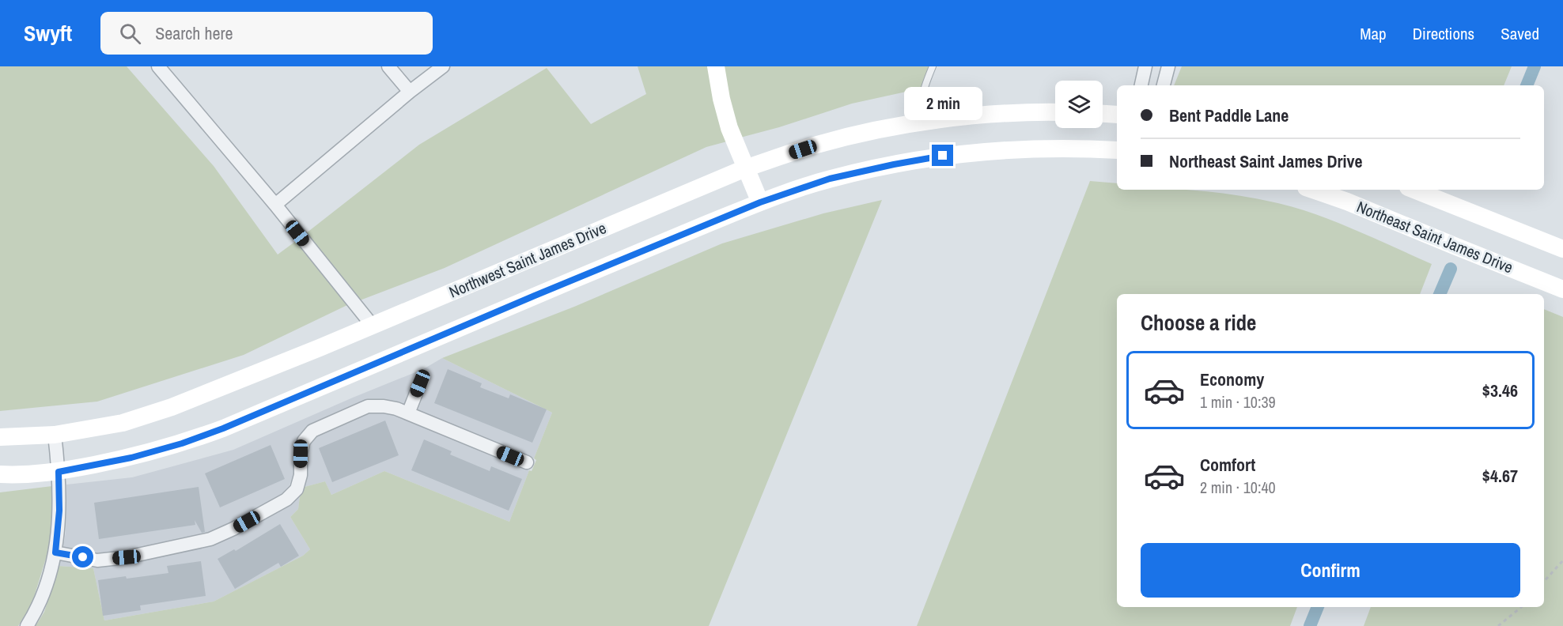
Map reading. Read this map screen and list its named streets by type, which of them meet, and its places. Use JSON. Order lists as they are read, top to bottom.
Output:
{
  "streets": {
    "main road": ["Northeast Saint James Drive", "Northwest Saint James Drive"]
  },
  "page": {
    "header": "Swyft",
    "search": "Search here",
    "nav": ["Map", "Directions", "Saved"],
    "banner": ["Bent Paddle Lane", "Northeast Saint James Drive"],
    "bubble": "2 min",
    "heading": "Choose a ride",
    "list": [
      {
        "name": "Economy",
        "note": "1 min · 10:39",
        "value": "$3.46"
      },
      {
        "name": "Comfort",
        "note": "2 min · 10:40",
        "value": "$4.67"
      }
    ],
    "buttons": "Confirm"
  }
}
